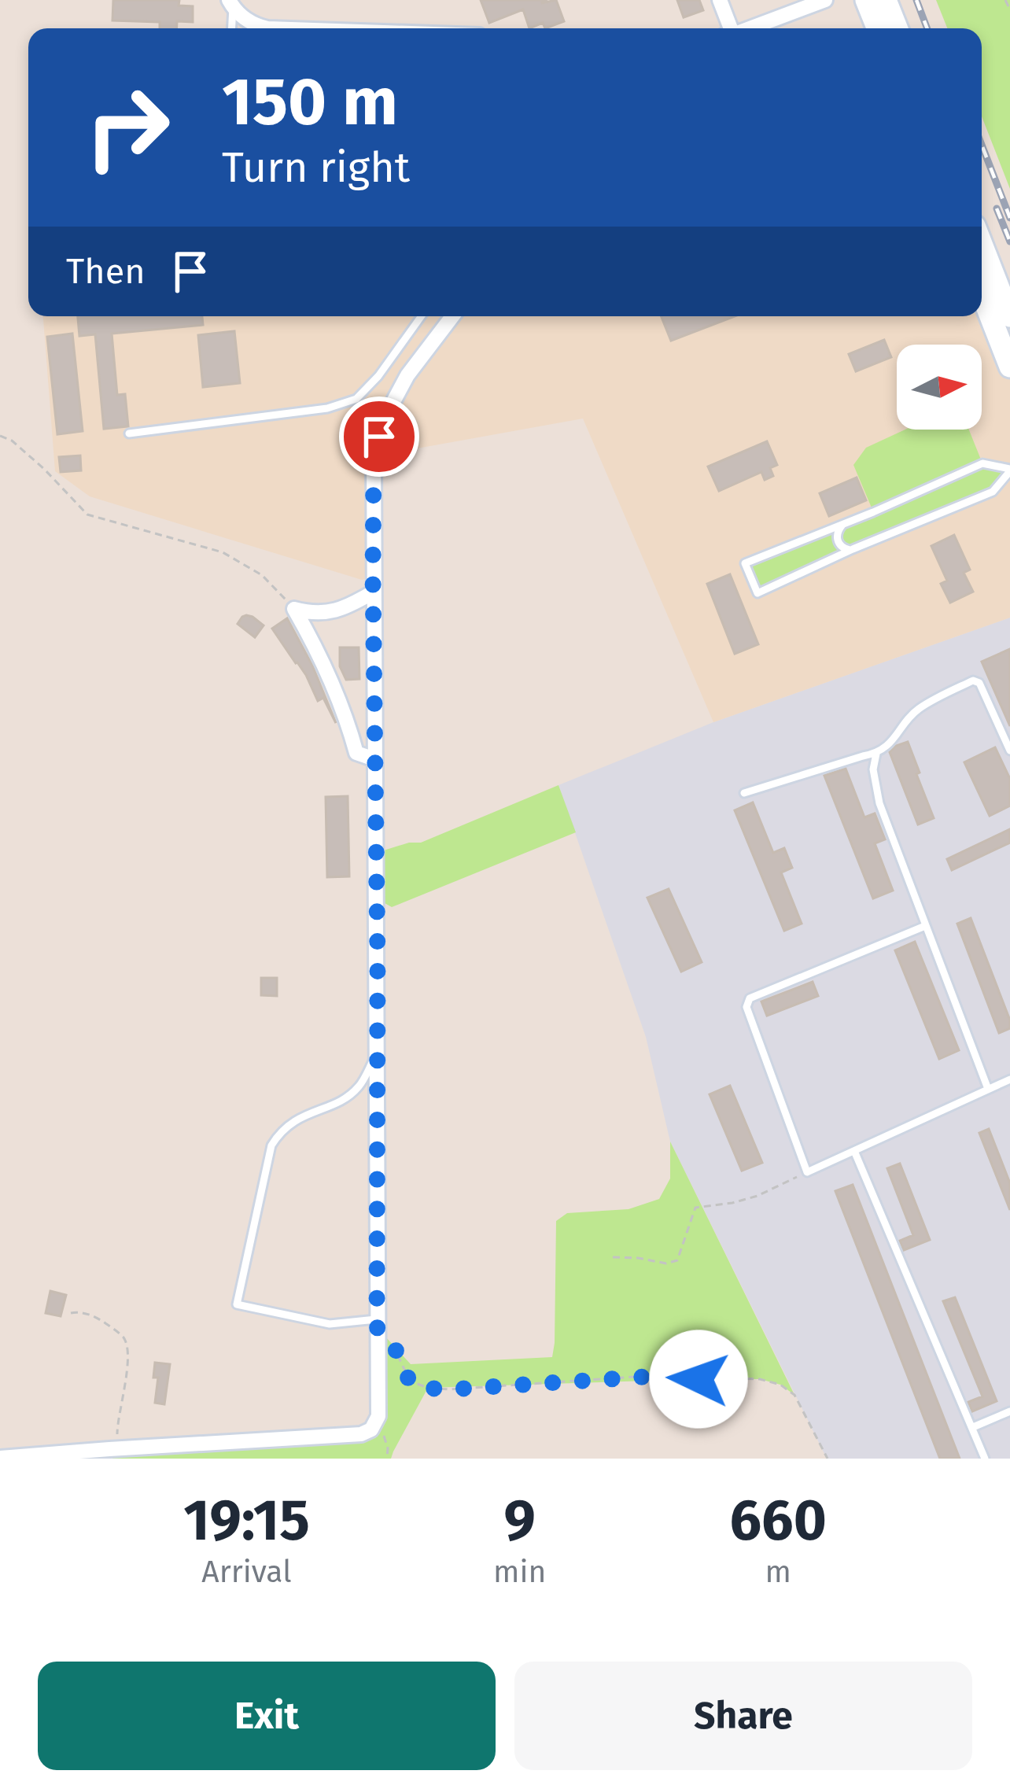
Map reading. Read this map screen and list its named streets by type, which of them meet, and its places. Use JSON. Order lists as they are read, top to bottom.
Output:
{
  "north": "right",
  "page": {
    "turn": ["150 m", "Turn right"],
    "then": "Then",
    "eta": [
      "19:15",
      "Arrival",
      "9",
      "min",
      "660",
      "m"
    ],
    "buttons": ["Exit", "Share"]
  }
}
